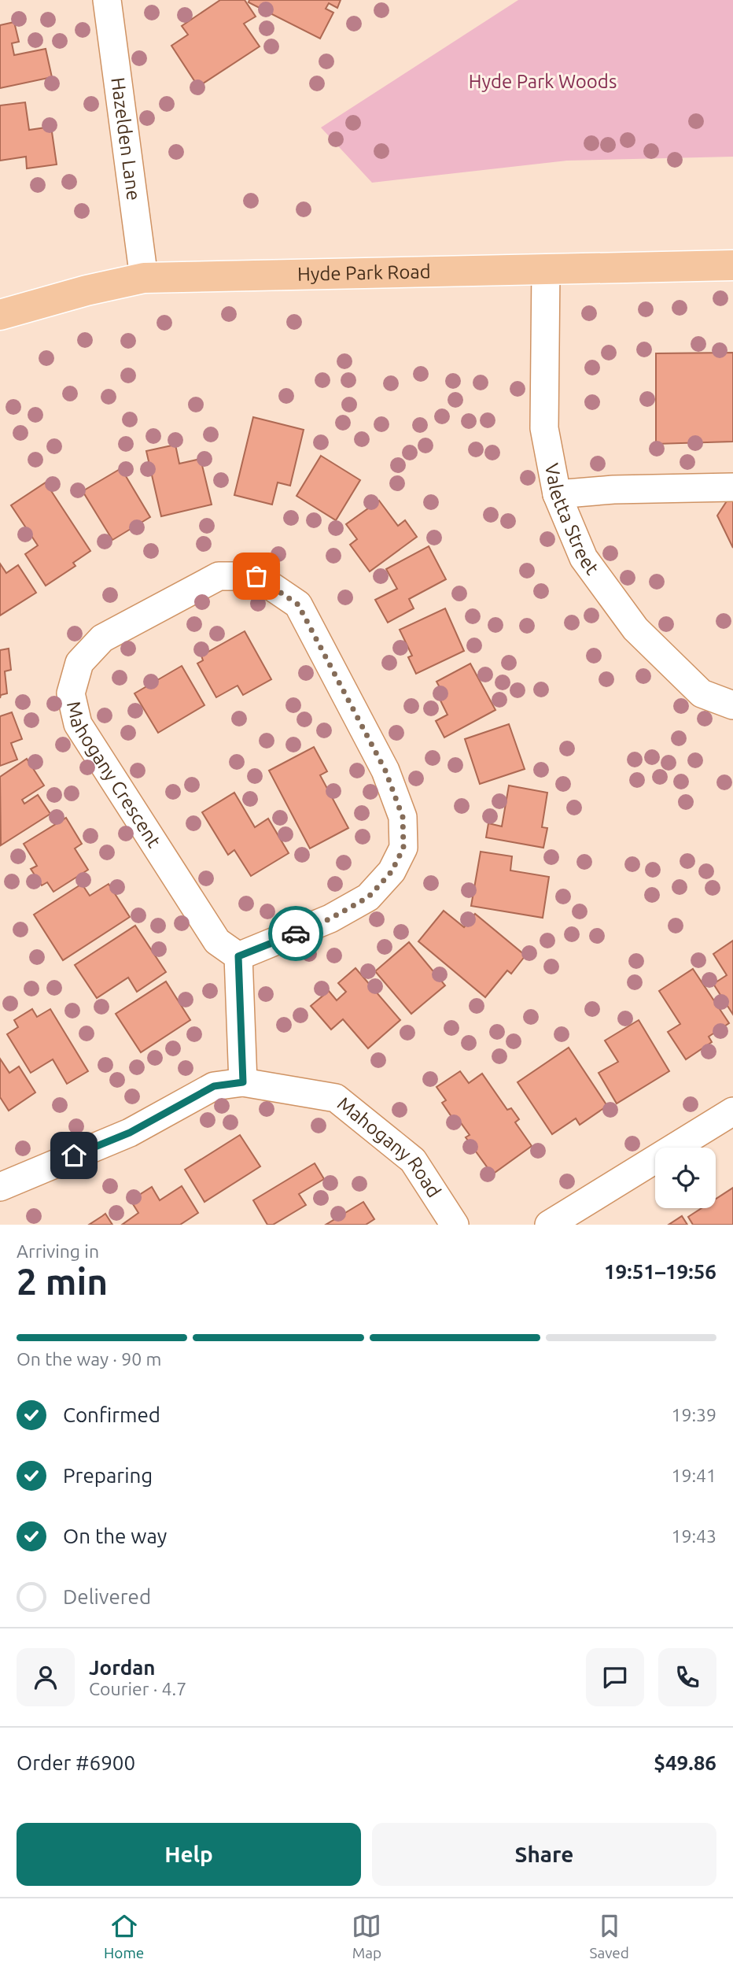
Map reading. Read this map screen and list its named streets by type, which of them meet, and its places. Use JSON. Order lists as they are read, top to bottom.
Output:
{
  "streets": {
    "main road": ["Hyde Park Road"],
    "street": [
      "Hazelden Lane",
      "Valetta Street",
      "Mahogany Crescent",
      "Mahogany Road"
    ]
  },
  "crossings": [
    ["Hazelden Lane", "Hyde Park Road"],
    ["Hyde Park Road", "Valetta Street"]
  ],
  "parks": ["Hyde Park Woods"],
  "page": {
    "heading": ["2 min", "Arriving in", "19:51–19:56"],
    "panel": [
      "Jordan",
      "Courier · 4.7",
      "Order #6900",
      "$49.86"
    ],
    "bar": "On the way · 90 m",
    "list": [
      ["Confirmed", "19:39"],
      ["Preparing", "19:41"],
      ["On the way", "19:43"],
      "Delivered"
    ],
    "buttons": ["Help", "Share"],
    "tabs": ["Home", "Map", "Saved"]
  }
}
